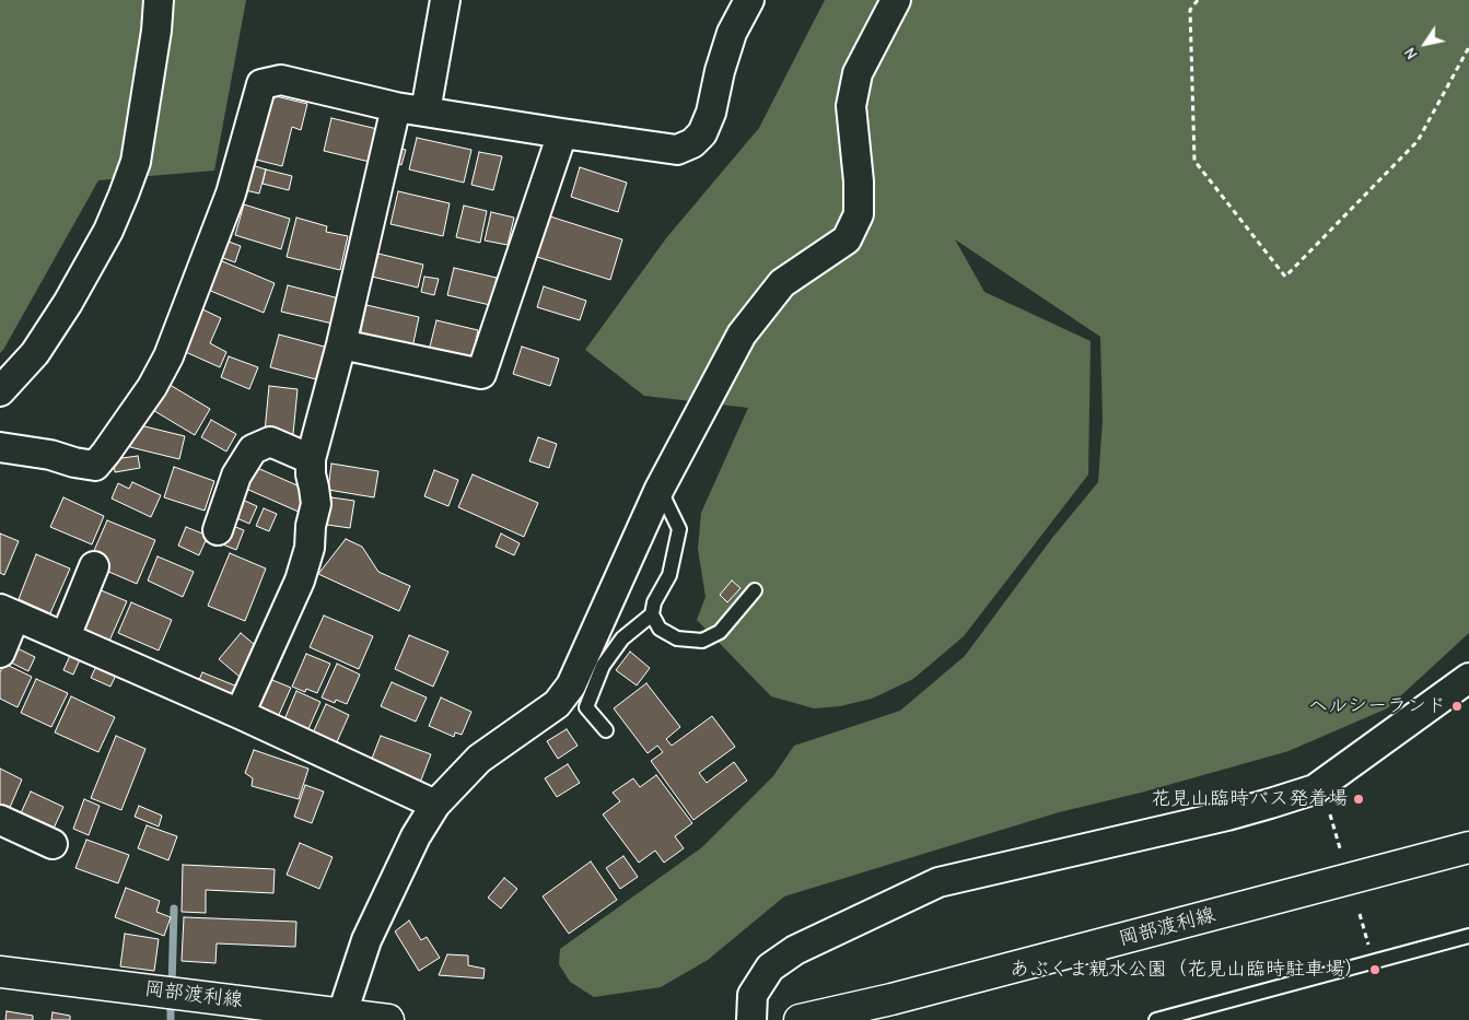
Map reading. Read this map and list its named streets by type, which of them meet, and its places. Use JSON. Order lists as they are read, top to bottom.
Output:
{
  "streets": {
    "main road": ["岡部渡利線"]
  },
  "places": ["ヘルシーランド", "花見山臨時バス発着場", "あぶくま親水公園（花見山臨時駐車場）"],
  "north": "bottom left"
}
